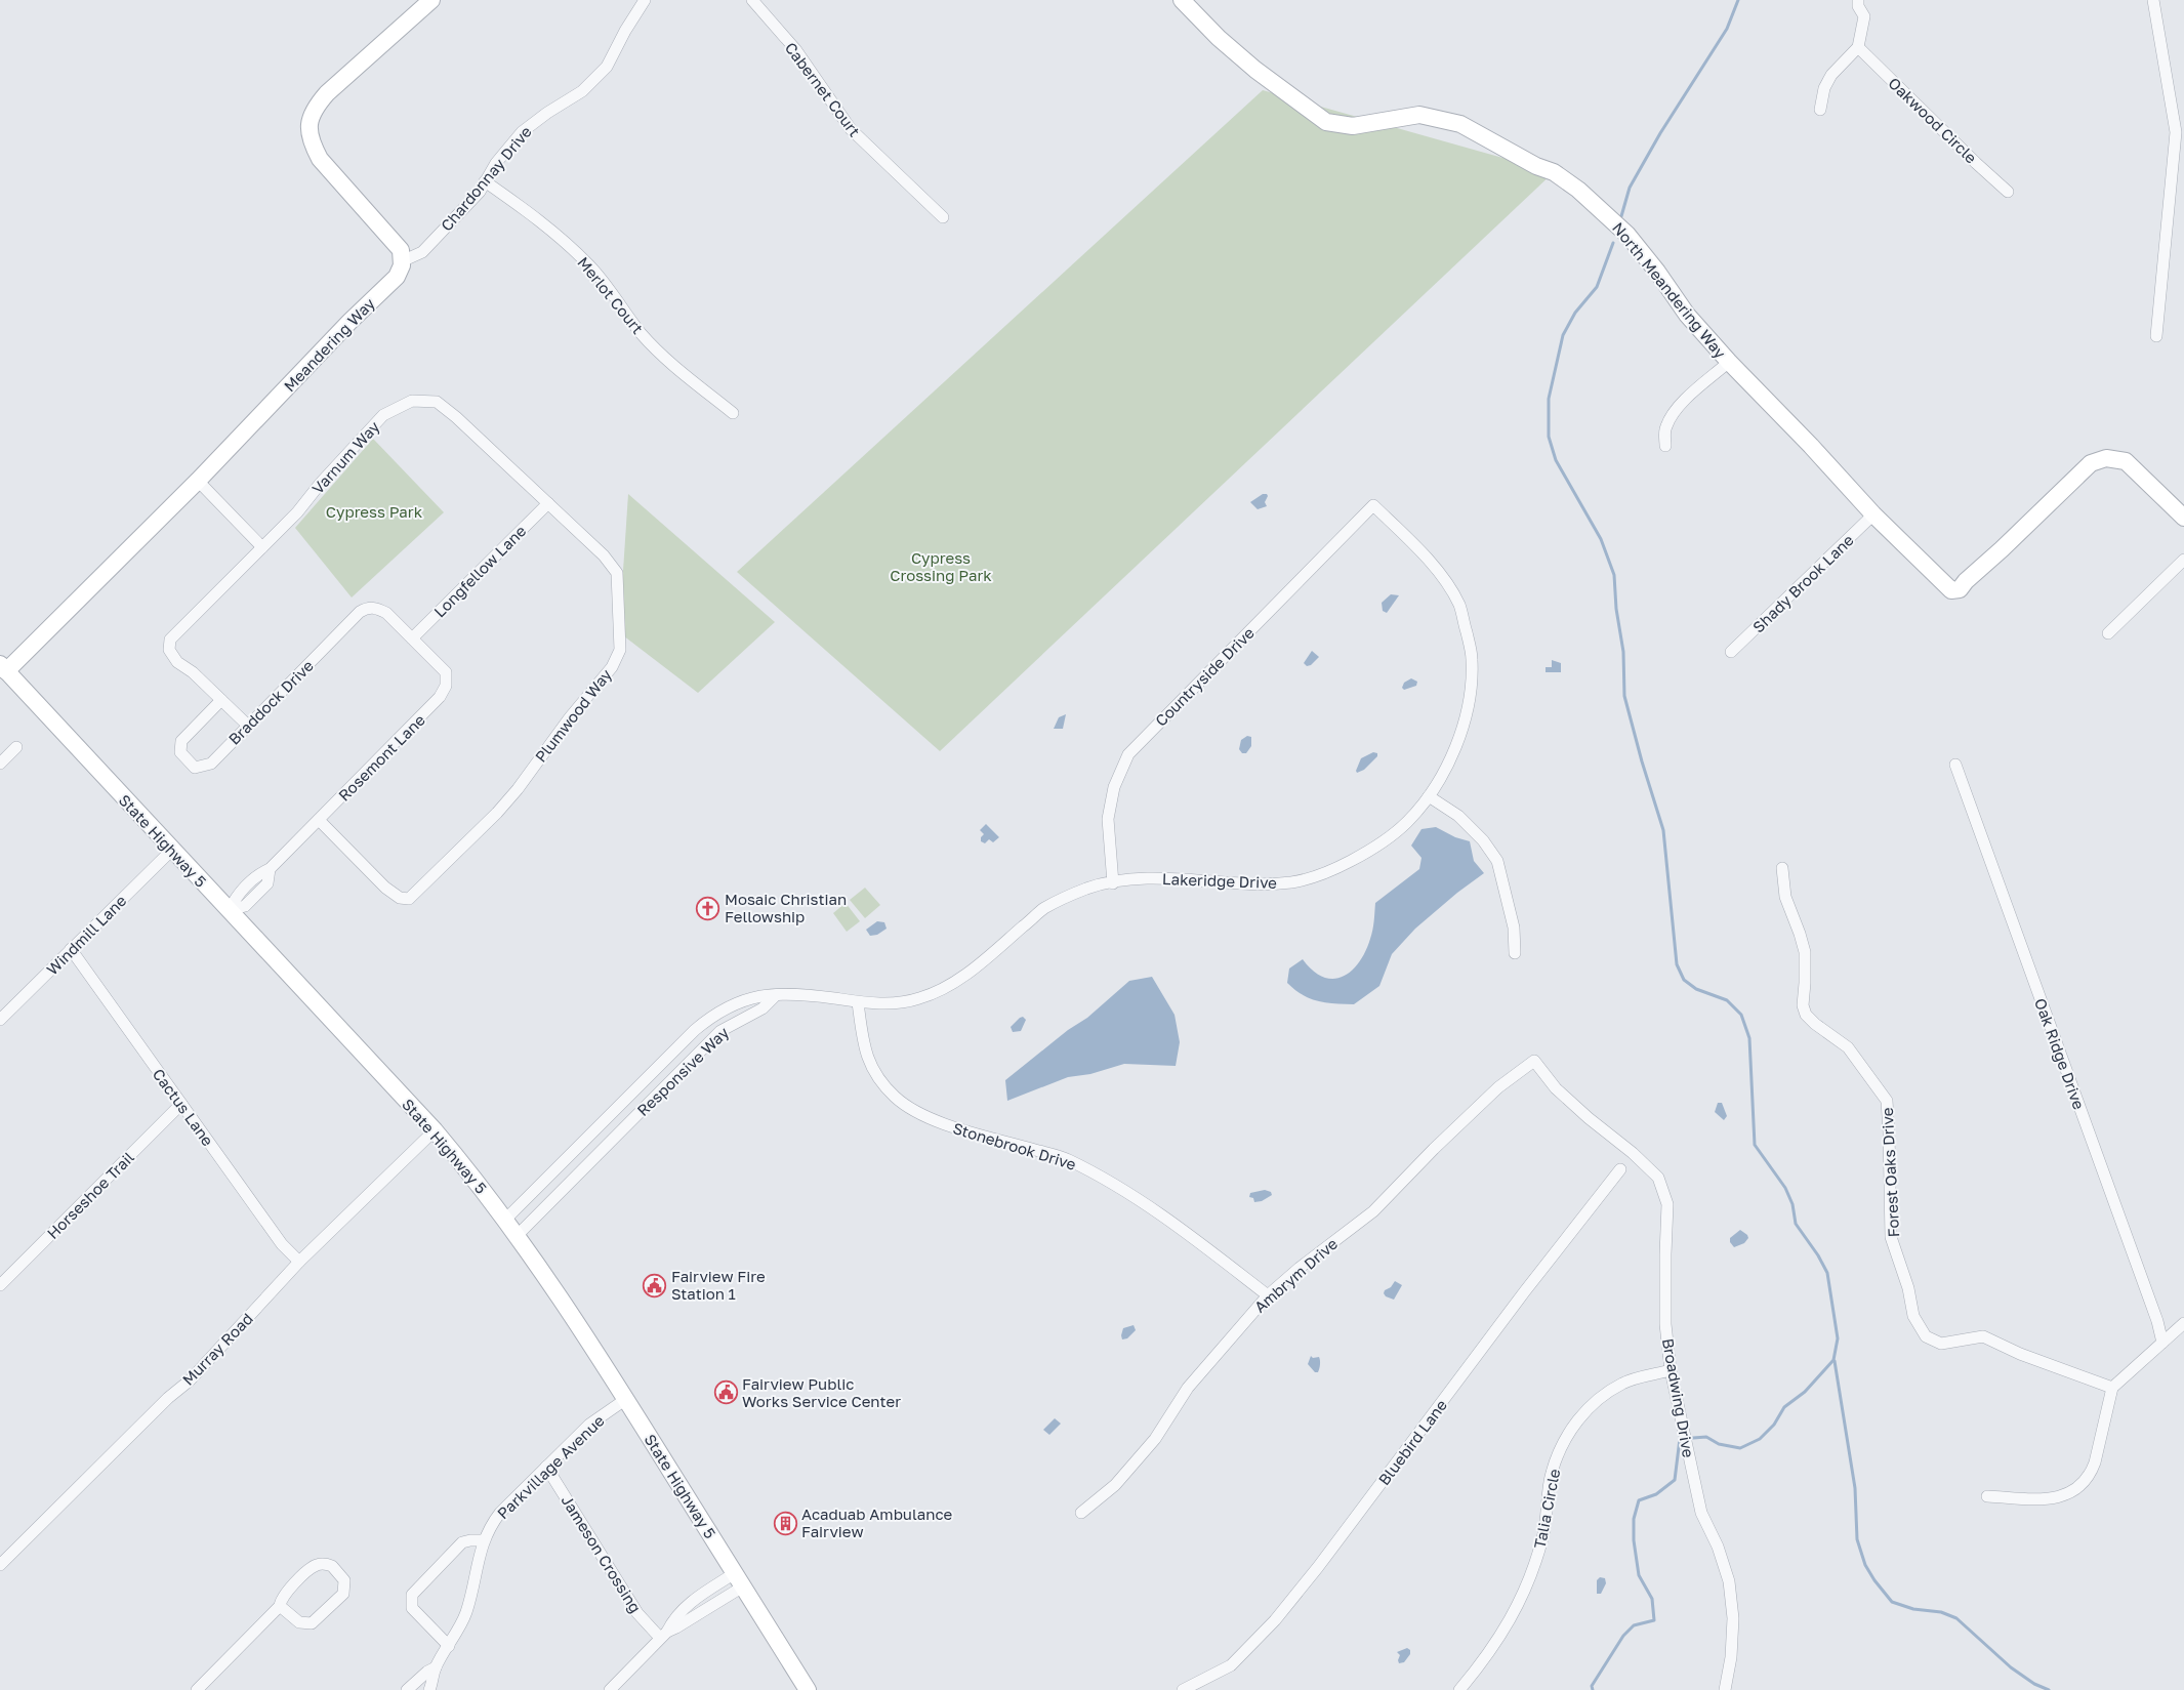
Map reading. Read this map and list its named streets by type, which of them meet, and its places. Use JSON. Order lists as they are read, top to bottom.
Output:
{
  "streets": {
    "street": [
      "Cabernet Court",
      "Oakwood Circle",
      "Chardonnay Drive",
      "North Meandering Way",
      "Merlot Court",
      "Meandering Way",
      "Varnum Way",
      "Longfellow Lane",
      "Shady Brook Lane",
      "Countryside Drive",
      "Braddock Drive",
      "Plumwood Way",
      "Rosemont Lane",
      "State Highway 5",
      "Lakeridge Drive",
      "Windmill Lane",
      "Oak Ridge Drive",
      "Responsive Way",
      "Cactus Lane",
      "Stonebrook Drive",
      "Forest Oaks Drive",
      "Horseshoe Trail",
      "Ambrym Drive",
      "Murray Road",
      "Broadwing Drive",
      "Bluebird Lane",
      "Parkvillage Avenue",
      "Talia Circle",
      "Jameson Crossing"
    ]
  },
  "crossings": [
    ["Chardonnay Drive", "Merlot Court"],
    ["Chardonnay Drive", "Meandering Way"],
    ["North Meandering Way", "Shady Brook Lane"],
    ["Meandering Way", "State Highway 5"],
    ["Varnum Way", "Longfellow Lane"],
    ["Varnum Way", "Braddock Drive"],
    ["Varnum Way", "Plumwood Way"],
    ["Longfellow Lane", "Braddock Drive"],
    ["Longfellow Lane", "Plumwood Way"],
    ["Longfellow Lane", "Rosemont Lane"],
    ["Countryside Drive", "Lakeridge Drive"],
    ["Braddock Drive", "Rosemont Lane"],
    ["Plumwood Way", "Rosemont Lane"],
    ["Rosemont Lane", "State Highway 5"],
    ["State Highway 5", "Windmill Lane"],
    ["State Highway 5", "Responsive Way"],
    ["State Highway 5", "Murray Road"],
    ["State Highway 5", "Parkvillage Avenue"],
    ["Lakeridge Drive", "Responsive Way"],
    ["Lakeridge Drive", "Stonebrook Drive"],
    ["Windmill Lane", "Cactus Lane"],
    ["Cactus Lane", "Horseshoe Trail"],
    ["Cactus Lane", "Murray Road"],
    ["Stonebrook Drive", "Ambrym Drive"],
    ["Ambrym Drive", "Broadwing Drive"],
    ["Broadwing Drive", "Talia Circle"],
    ["Parkvillage Avenue", "Jameson Crossing"]
  ],
  "parks": ["Cypress Park", "Cypress Crossing Park"],
  "places": {
    "church": ["Mosaic Christian Fellowship"],
    "public building": ["Fairview Fire Station 1", "Fairview Public Works Service Center"],
    "building": ["Acaduab Ambulance Fairview"]
  }
}
